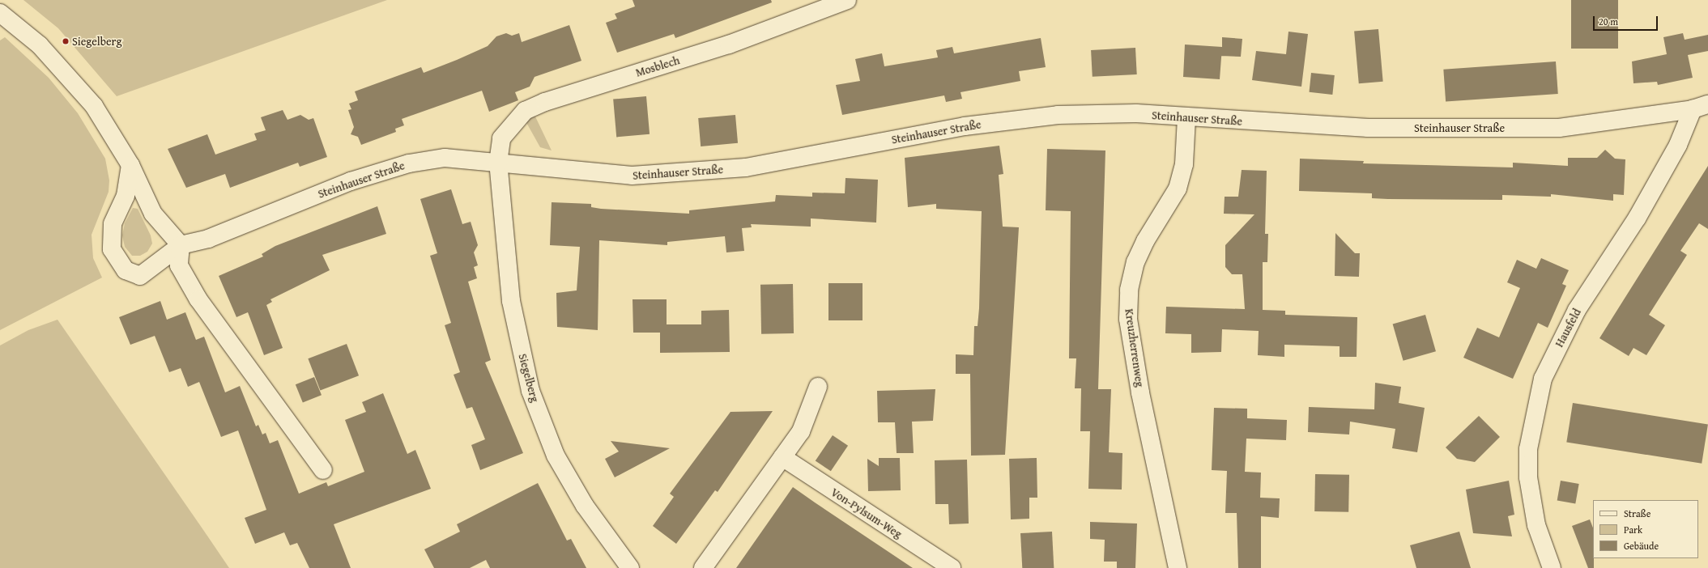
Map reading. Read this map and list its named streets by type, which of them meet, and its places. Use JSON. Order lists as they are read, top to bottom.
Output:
{
  "streets": {
    "street": [
      "Mosblech",
      "Steinhauser Straße",
      "Hausfeld",
      "Kreuzherrenweg",
      "Siegelberg",
      "Von-Pylsum-Weg"
    ]
  },
  "crossings": [
    ["Mosblech", "Steinhauser Straße"],
    ["Mosblech", "Siegelberg"],
    ["Steinhauser Straße", "Hausfeld"],
    ["Steinhauser Straße", "Kreuzherrenweg"],
    ["Steinhauser Straße", "Siegelberg"]
  ],
  "places": ["Siegelberg"],
  "legend": ["Straße", "Park", "Gebäude"],
  "scale_bar": "20 m"
}
